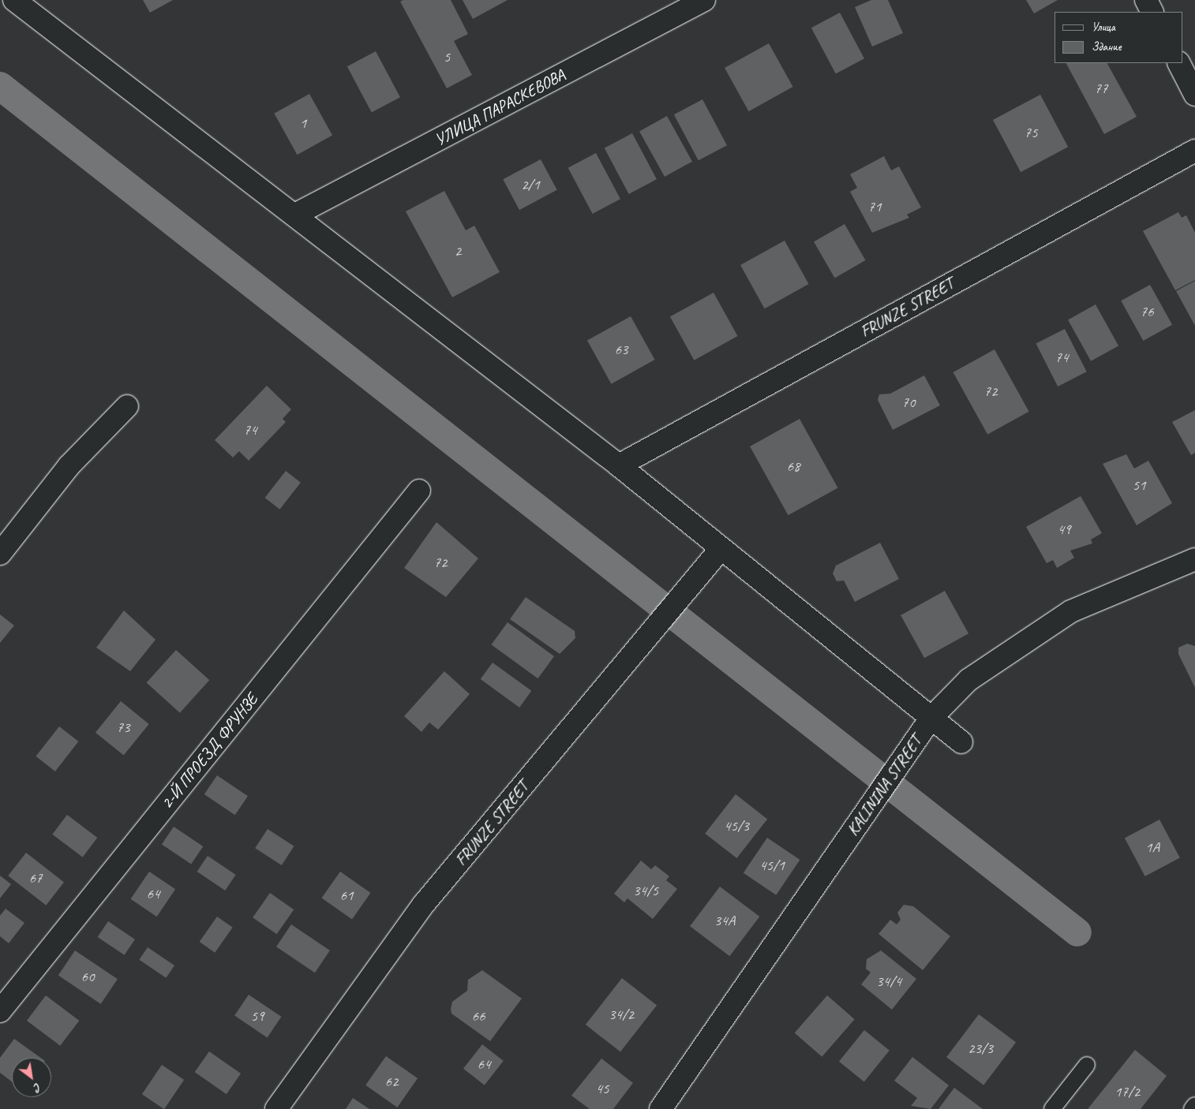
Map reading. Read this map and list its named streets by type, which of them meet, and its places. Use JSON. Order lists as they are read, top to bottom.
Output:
{
  "streets": {
    "street": [
      "УЛИЦА ПАРАСКЕВОВА",
      "FRUNZE STREET",
      "2-Й ПРОЕЗД ФРУНЗЕ",
      "KALININA STREET"
    ]
  },
  "house_numbers": [
    "5",
    "77",
    "1",
    "75",
    "2/1",
    "71",
    "2",
    "76",
    "63",
    "74",
    "72",
    "70",
    "74",
    "68",
    "51",
    "49",
    "72",
    "73",
    "45/3",
    "1А",
    "45/1",
    "67",
    "34/5",
    "64",
    "61",
    "34А",
    "60",
    "34/4",
    "34/2",
    "59",
    "66",
    "23/3",
    "64",
    "62",
    "45",
    "17/2"
  ],
  "legend": ["Улица", "Здание"],
  "north": "bottom right"
}
